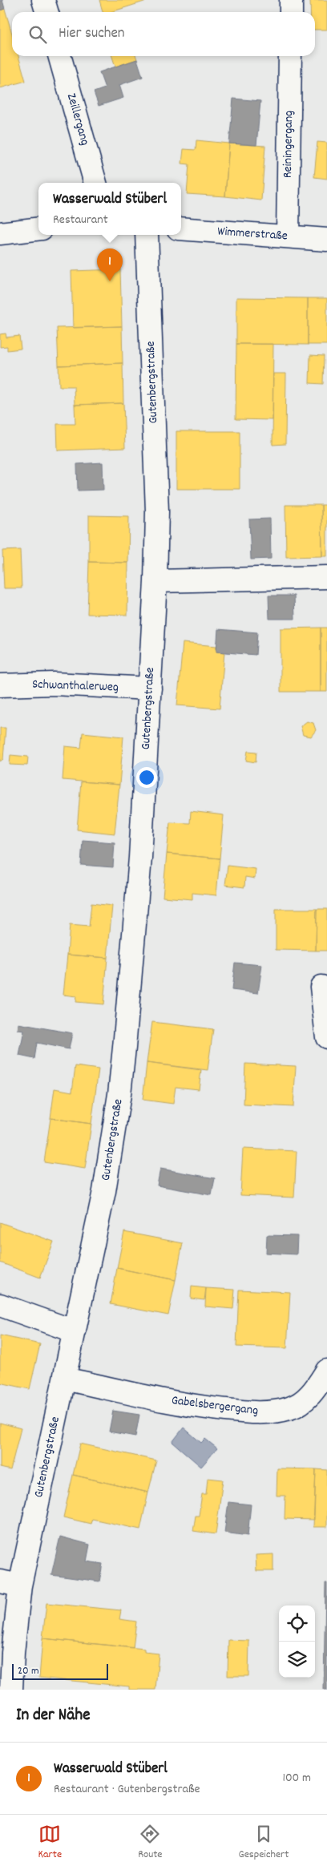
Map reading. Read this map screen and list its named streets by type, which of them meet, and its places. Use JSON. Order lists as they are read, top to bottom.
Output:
{
  "streets": {
    "street": [
      "Zeillergang",
      "Reiningergang",
      "Wimmerstraße",
      "Gutenbergstraße",
      "Schwanthalerweg",
      "Gabelsbergergang"
    ]
  },
  "crossings": [
    ["Reiningergang", "Wimmerstraße"],
    ["Gutenbergstraße", "Schwanthalerweg"],
    ["Gutenbergstraße", "Gabelsbergergang"]
  ],
  "scale_bar": "20 m",
  "page": {
    "search": "Hier suchen",
    "popup": ["Wasserwald Stüberl", "Restaurant"],
    "pins": "1",
    "scale": "20 m",
    "heading": "In der Nähe",
    "list": [
      {
        "mark": "1",
        "name": "Wasserwald Stüberl",
        "note": "Restaurant · Gutenbergstraße",
        "value": "100 m"
      }
    ],
    "nav": ["Karte", "Route", "Gespeichert"]
  }
}
